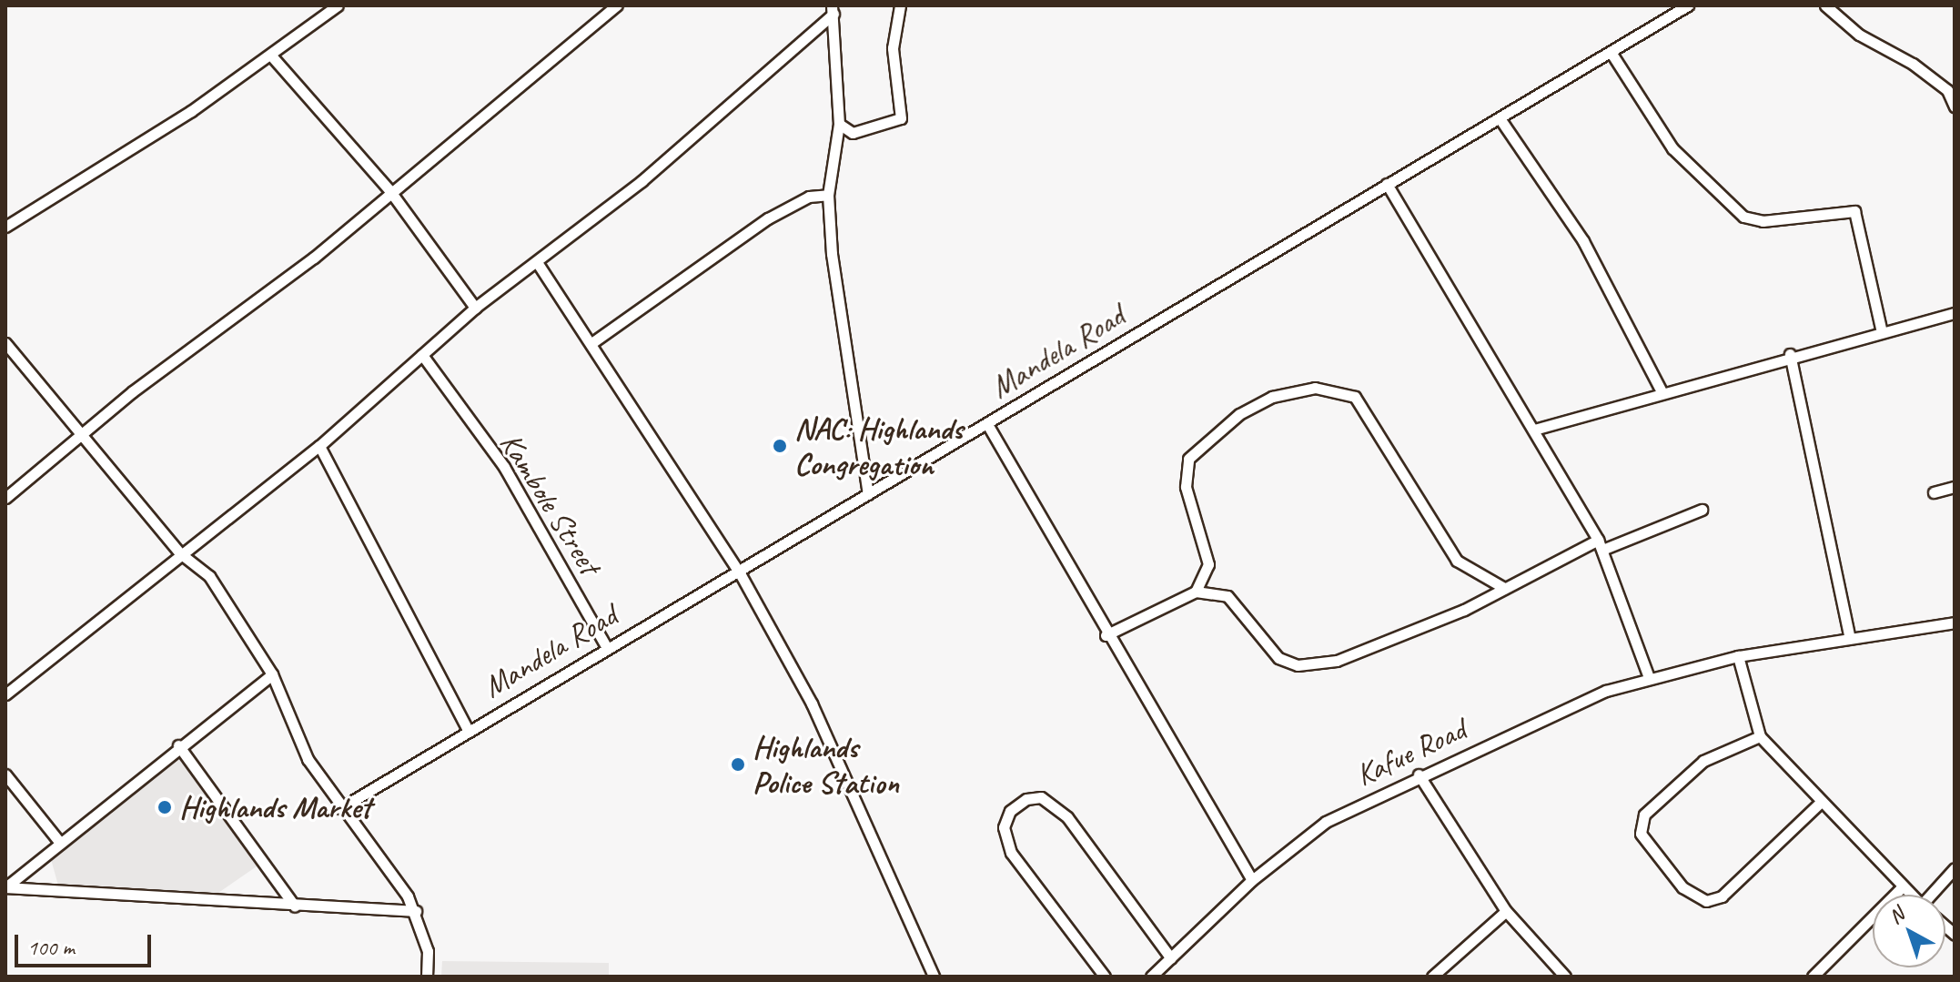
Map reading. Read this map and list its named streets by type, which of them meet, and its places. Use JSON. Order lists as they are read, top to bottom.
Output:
{
  "streets": {
    "street": ["Mandela Road", "Kambole Street", "Kafue Road"]
  },
  "crossings": [
    ["Mandela Road", "Kambole Street"]
  ],
  "places": ["NAC: Highlands Congregation", "Highlands Police Station", "Highlands Market"],
  "scale_bar": "100 m",
  "north": "top left"
}
